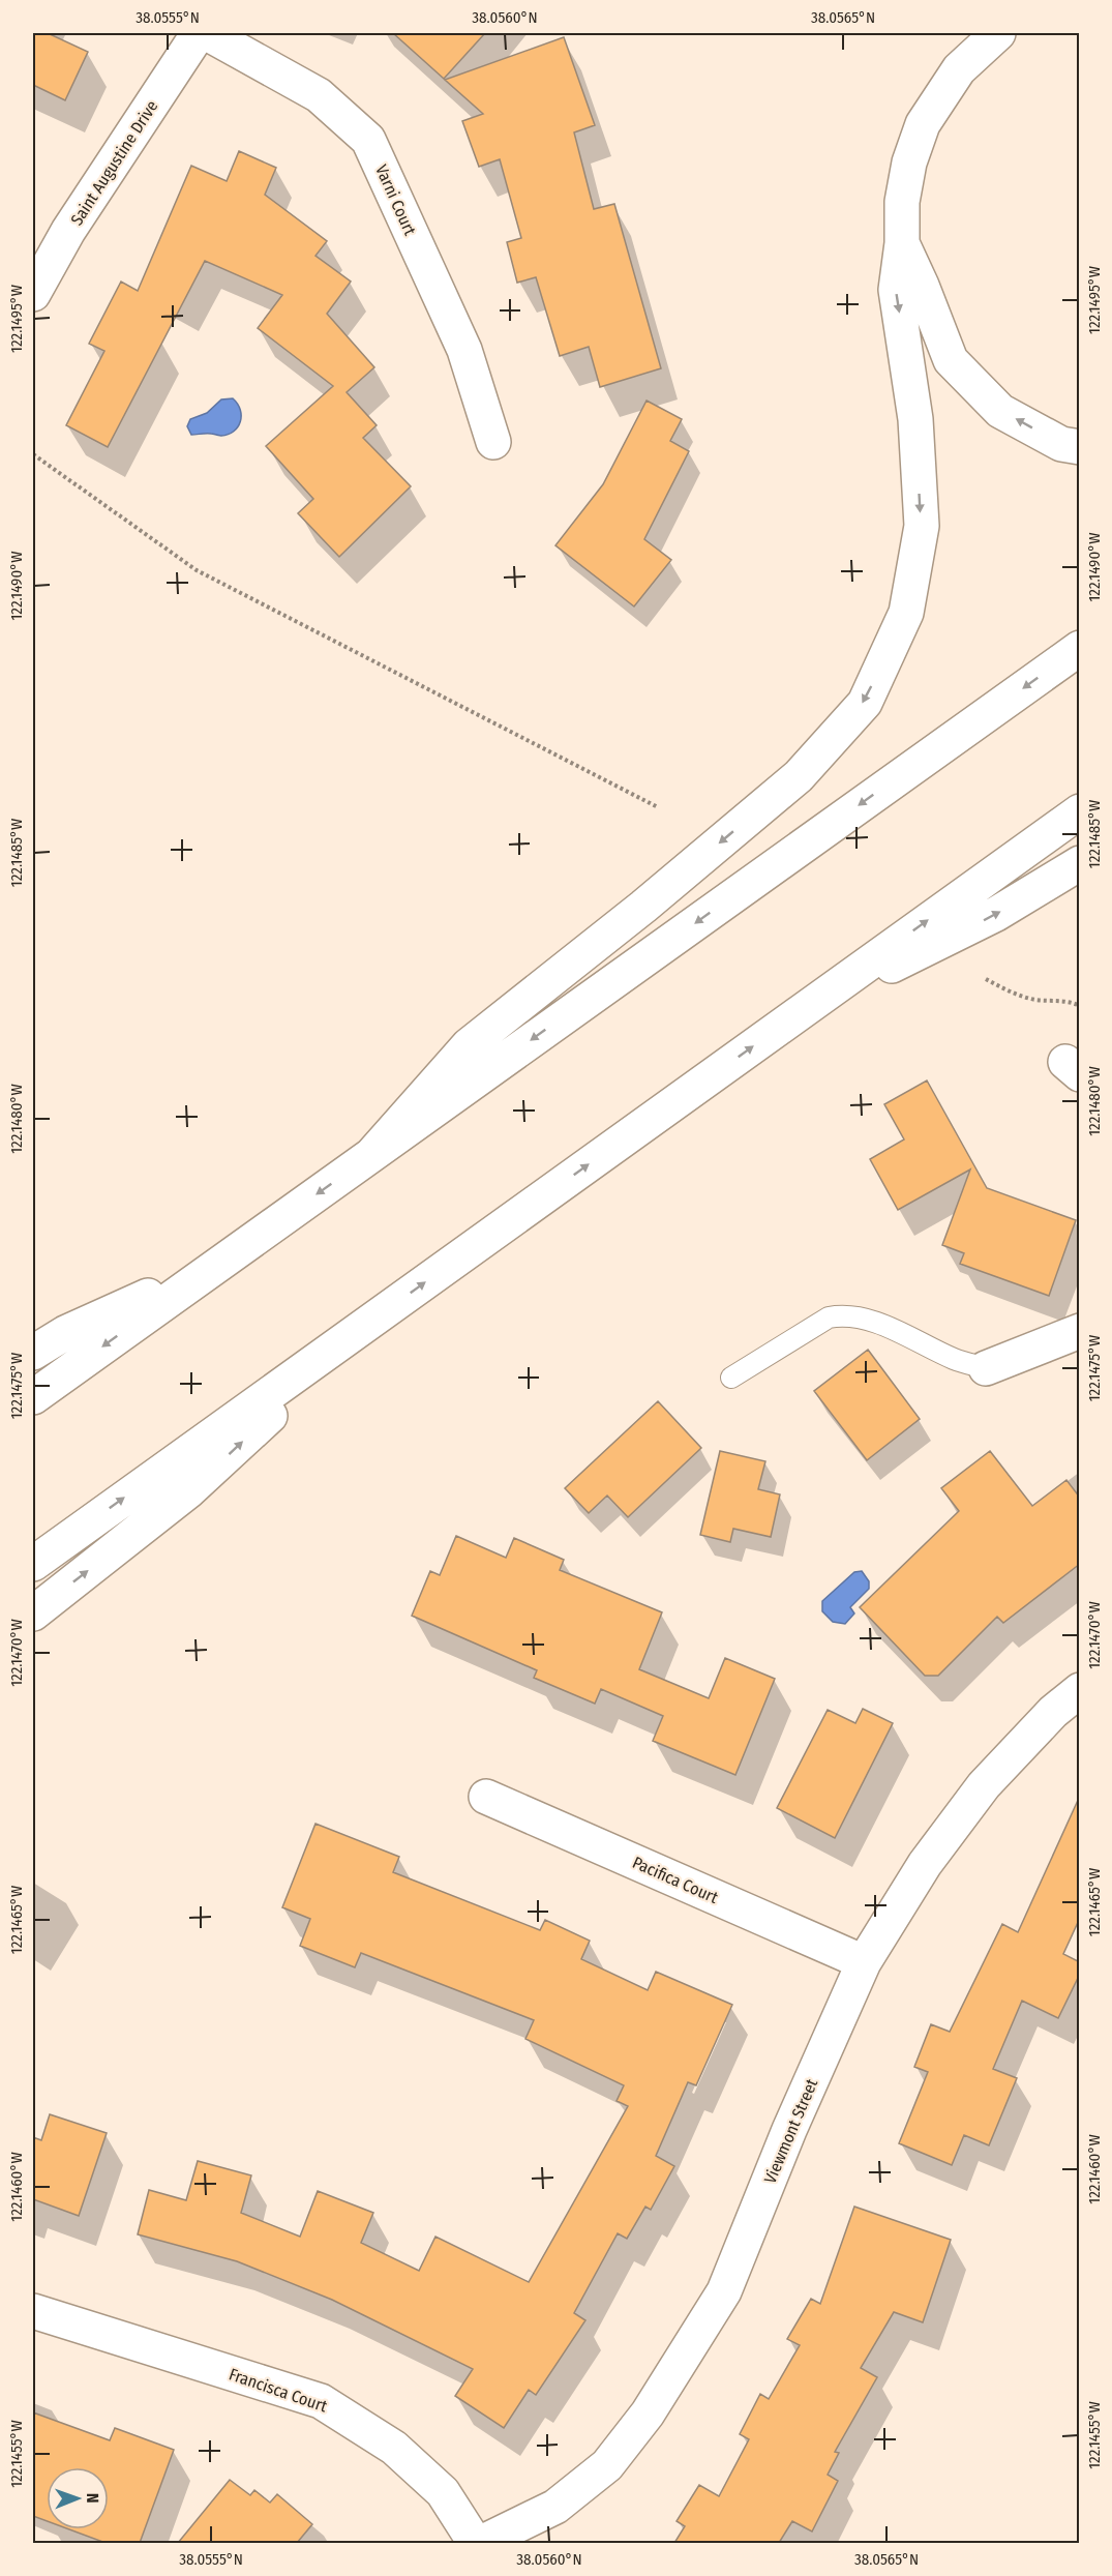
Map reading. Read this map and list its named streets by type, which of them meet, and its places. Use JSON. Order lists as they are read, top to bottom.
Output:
{
  "streets": {
    "main road": [
      "Saint Augustine Drive",
      "Varni Court",
      "Pacifica Court",
      "Viewmont Street",
      "Francisca Court"
    ]
  },
  "crossings": [
    ["Pacifica Court", "Viewmont Street"],
    ["Viewmont Street", "Francisca Court"]
  ],
  "north": "right",
  "coordinates": [
    "38.0555°N",
    "38.0560°N",
    "38.0565°N",
    "122.1495°W",
    "122.1490°W",
    "122.1485°W",
    "122.1480°W",
    "122.1475°W",
    "122.1470°W",
    "122.1465°W",
    "122.1460°W",
    "122.1455°W"
  ]
}
